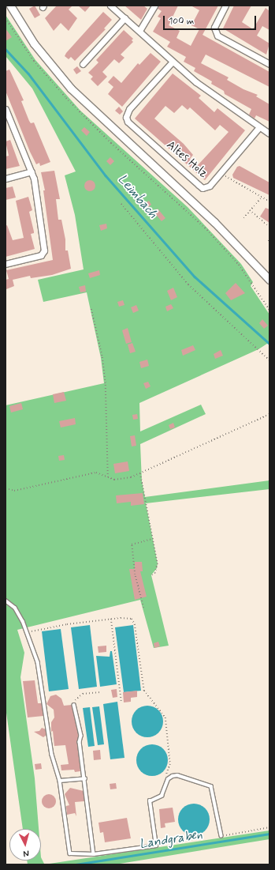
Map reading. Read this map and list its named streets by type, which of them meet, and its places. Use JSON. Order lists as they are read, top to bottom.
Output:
{
  "streets": {
    "street": ["Altes Holz"]
  },
  "water": ["Leimbach", "Landgraben"],
  "scale_bar": "100 m",
  "north": "bottom"
}
